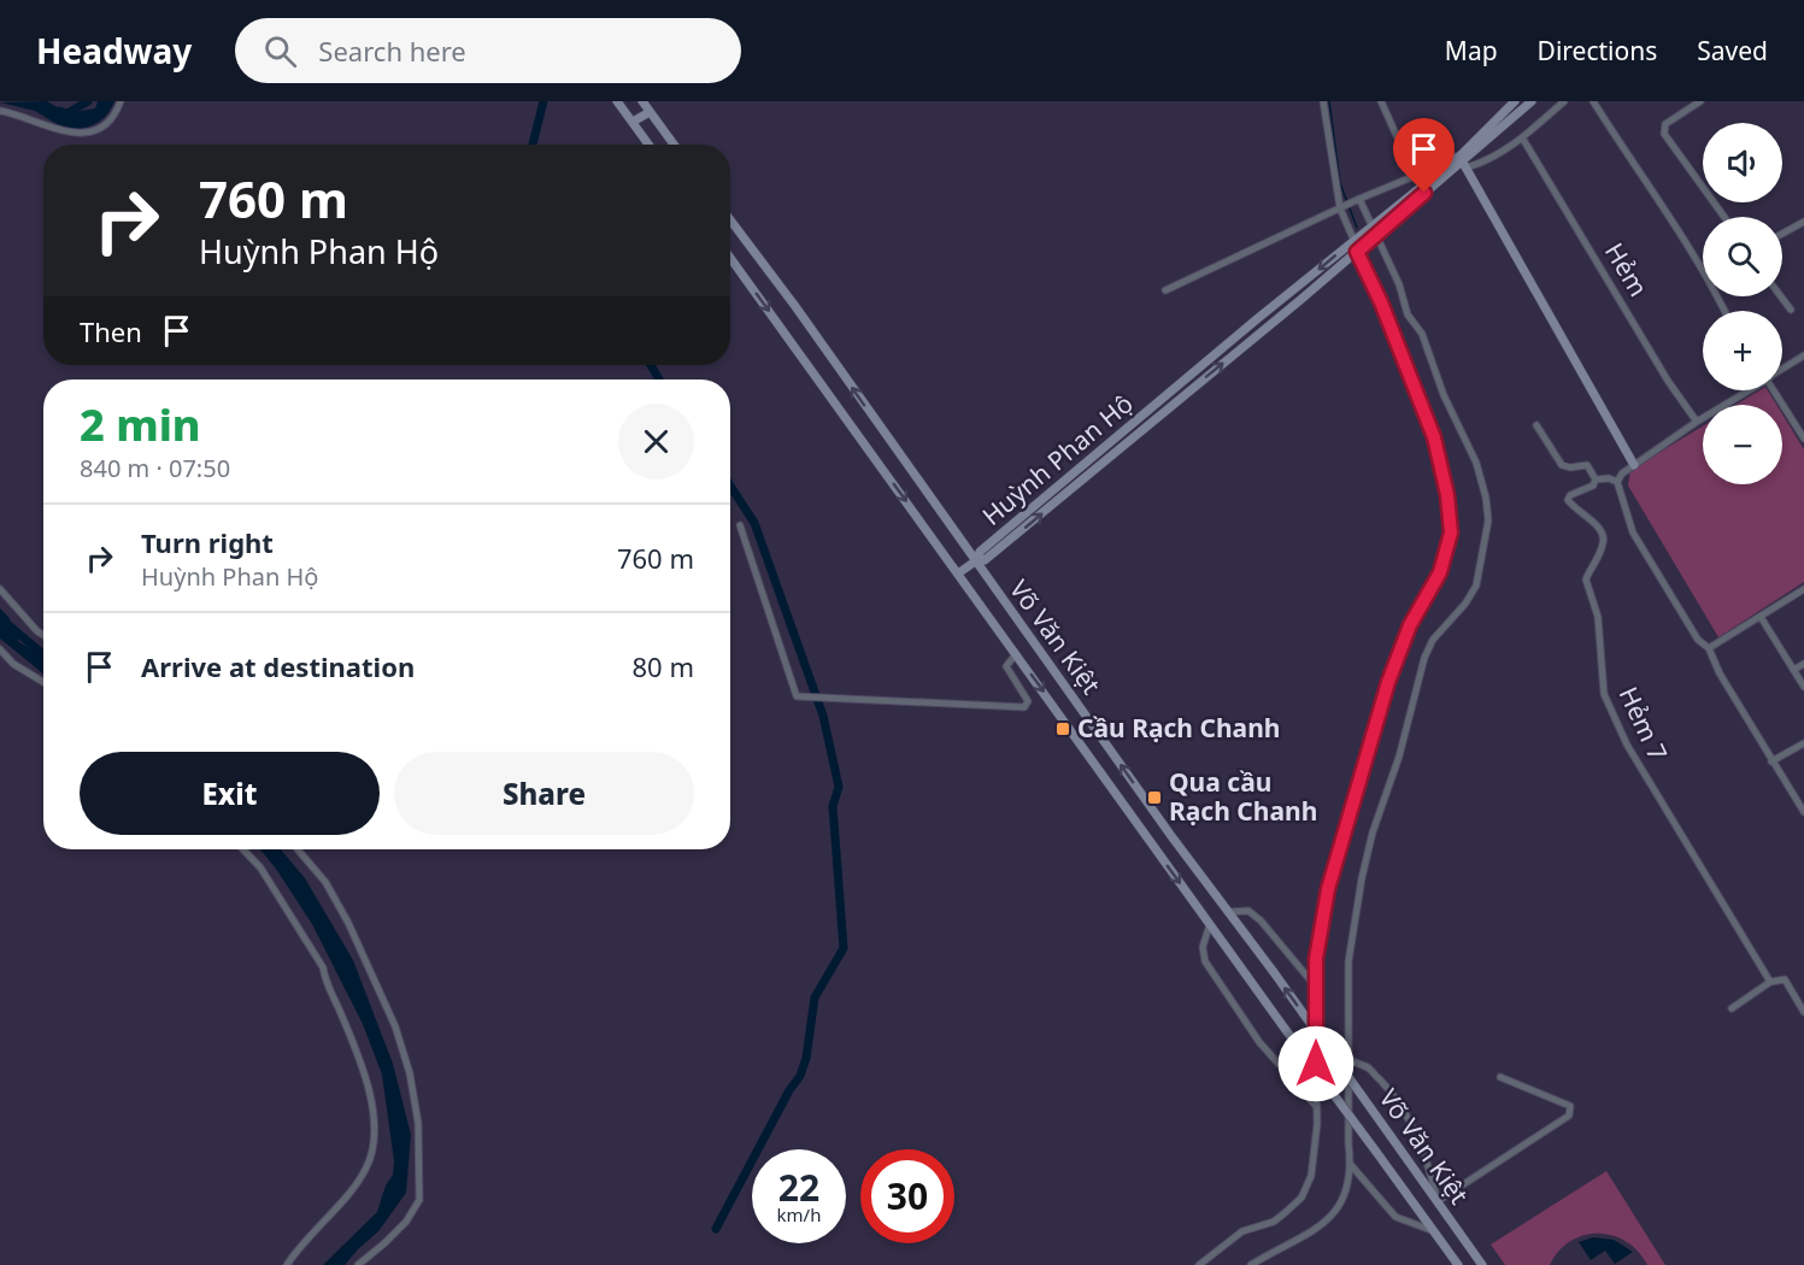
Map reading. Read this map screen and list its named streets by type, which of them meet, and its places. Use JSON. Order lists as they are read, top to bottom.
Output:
{
  "streets": {
    "main road": ["Huỳnh Phan Hộ", "Võ Văn Kiệt"],
    "street": ["Hẻm", "Hẻm 7"]
  },
  "crossings": [
    ["Huỳnh Phan Hộ", "Võ Văn Kiệt"]
  ],
  "places": {
    "transit": ["Cầu Rạch Chanh", "Qua cầu Rạch Chanh"]
  },
  "page": {
    "header": "Headway",
    "search": "Search here",
    "nav": ["Map", "Directions", "Saved"],
    "map_buttons": ["+", "−"],
    "turn": ["760 m", "Huỳnh Phan Hộ"],
    "then": "Then",
    "heading": ["2 min", "840 m · 07:50"],
    "list": [
      {
        "name": "Turn right",
        "note": "Huỳnh Phan Hộ",
        "value": "760 m"
      },
      {
        "name": "Arrive at destination",
        "value": "80 m"
      }
    ],
    "buttons": ["Exit", "Share"],
    "speed": "22 km/h",
    "limit": "30"
  }
}
